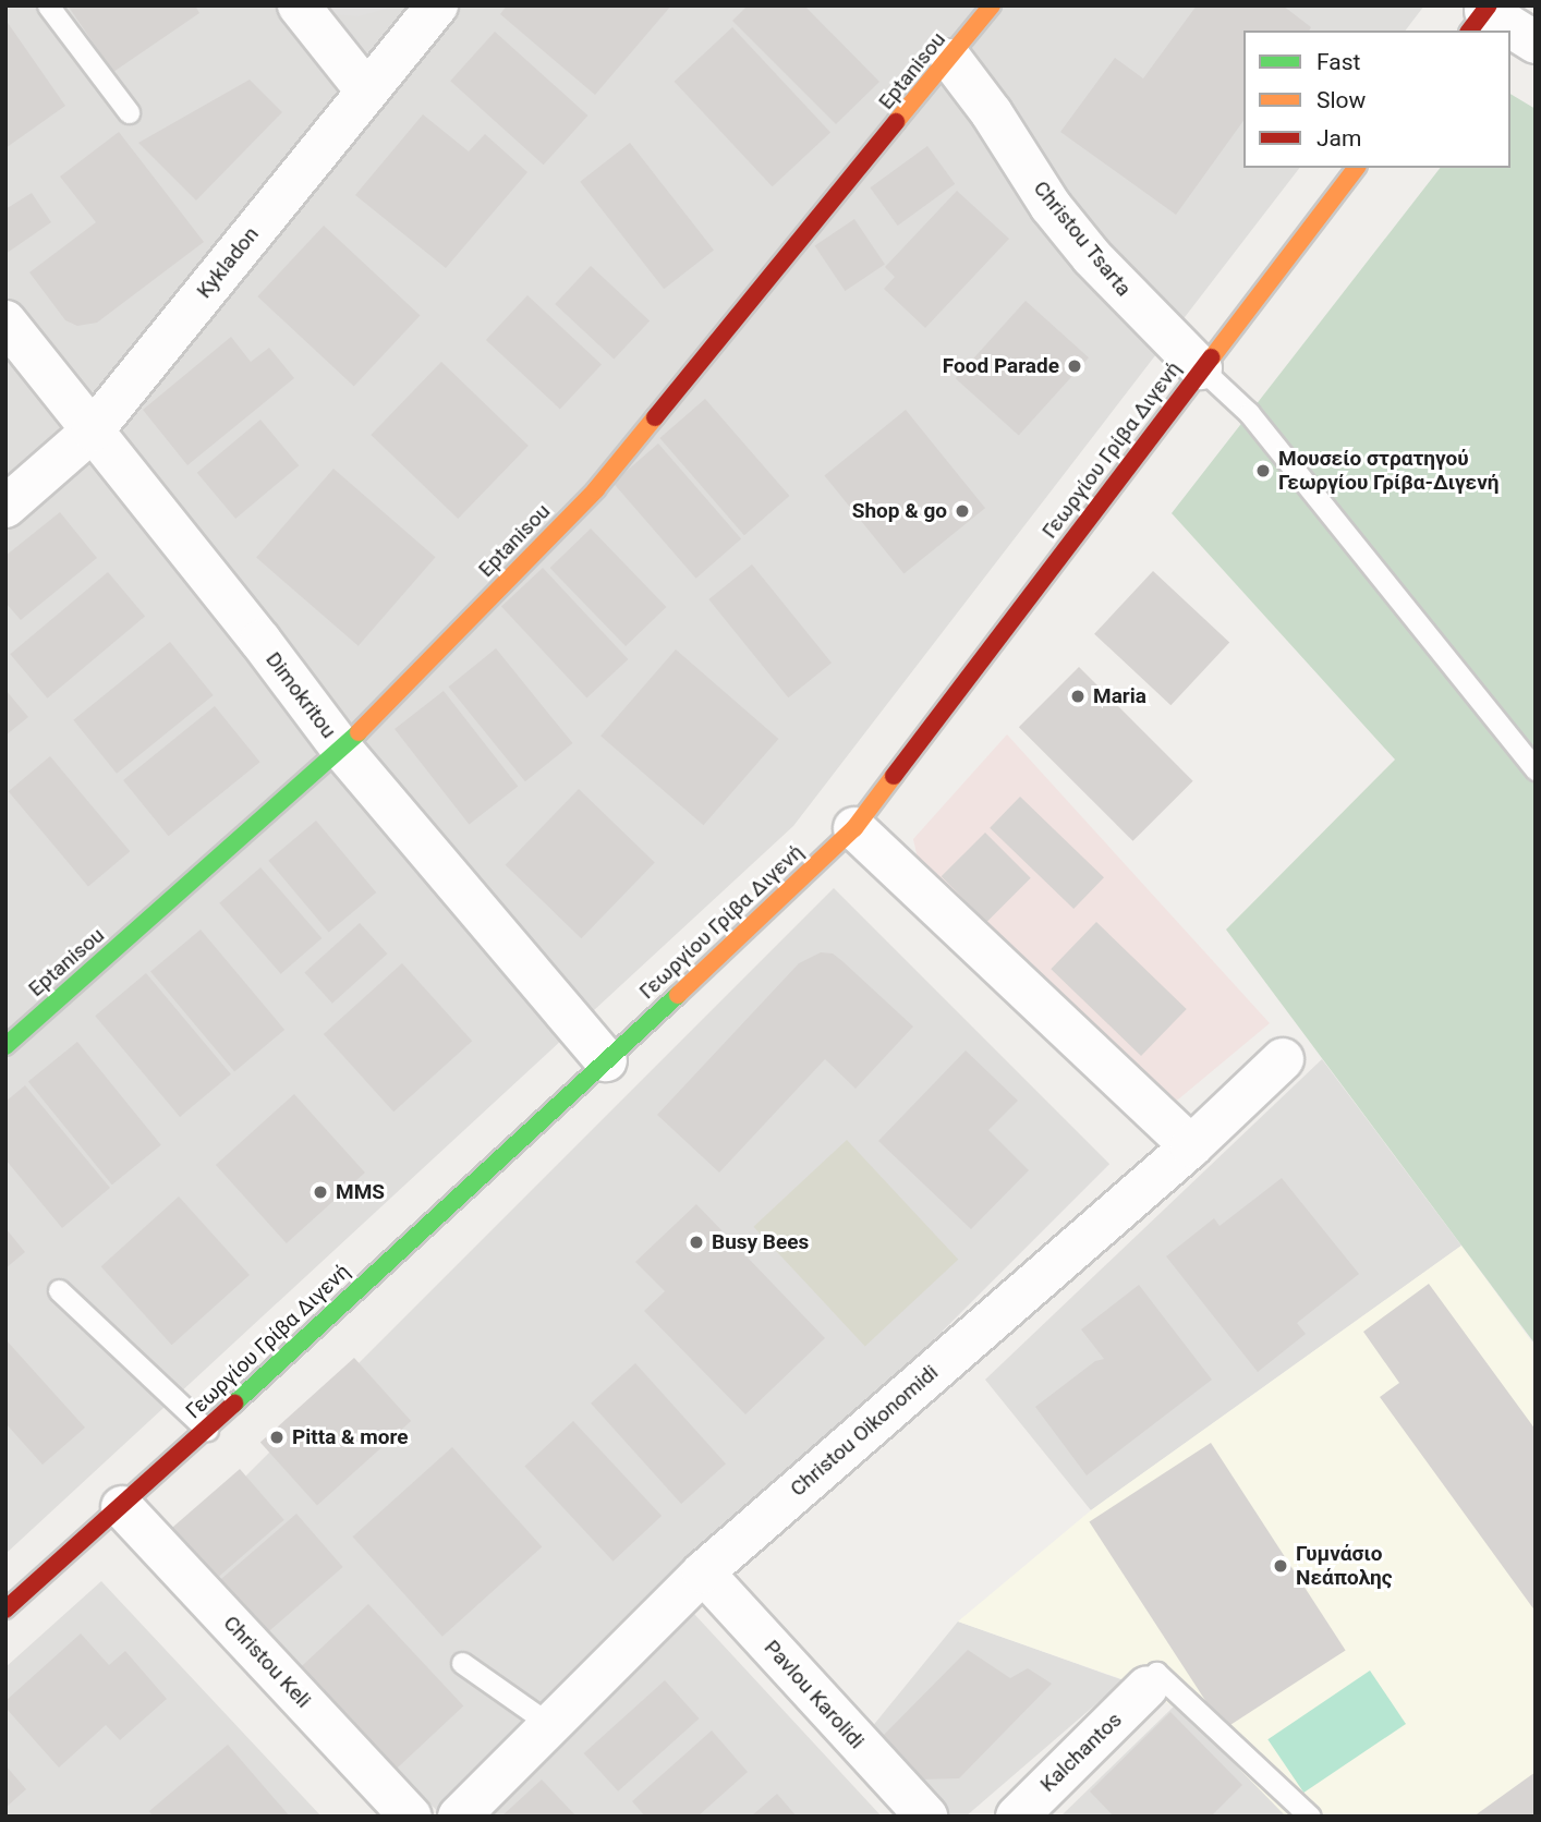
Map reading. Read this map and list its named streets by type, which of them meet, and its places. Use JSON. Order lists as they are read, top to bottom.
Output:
{
  "streets": {
    "main road": ["Eptanisou", "Γεωργίου Γρίβα Διγενή"],
    "street": [
      "Christou Tsarta",
      "Kykladon",
      "Dimokritou",
      "Christou Oikonomidi",
      "Christou Keli",
      "Pavlou Karolidi",
      "Kalchantos"
    ]
  },
  "crossings": [
    ["Eptanisou", "Christou Tsarta"],
    ["Eptanisou", "Dimokritou"],
    ["Christou Tsarta", "Γεωργίου Γρίβα Διγενή"],
    ["Kykladon", "Dimokritou"],
    ["Γεωργίου Γρίβα Διγενή", "Dimokritou"],
    ["Γεωργίου Γρίβα Διγενή", "Christou Keli"],
    ["Christou Oikonomidi", "Pavlou Karolidi"]
  ],
  "places": [
    "Food Parade",
    "Μουσείο στρατηγού Γεωργίου Γρίβα-Διγενή",
    "Shop & go",
    "Maria",
    "MMS",
    "Busy Bees",
    "Pitta & more",
    "Γυμνάσιο Νεάπολης"
  ],
  "legend": ["Fast", "Slow", "Jam"]
}
